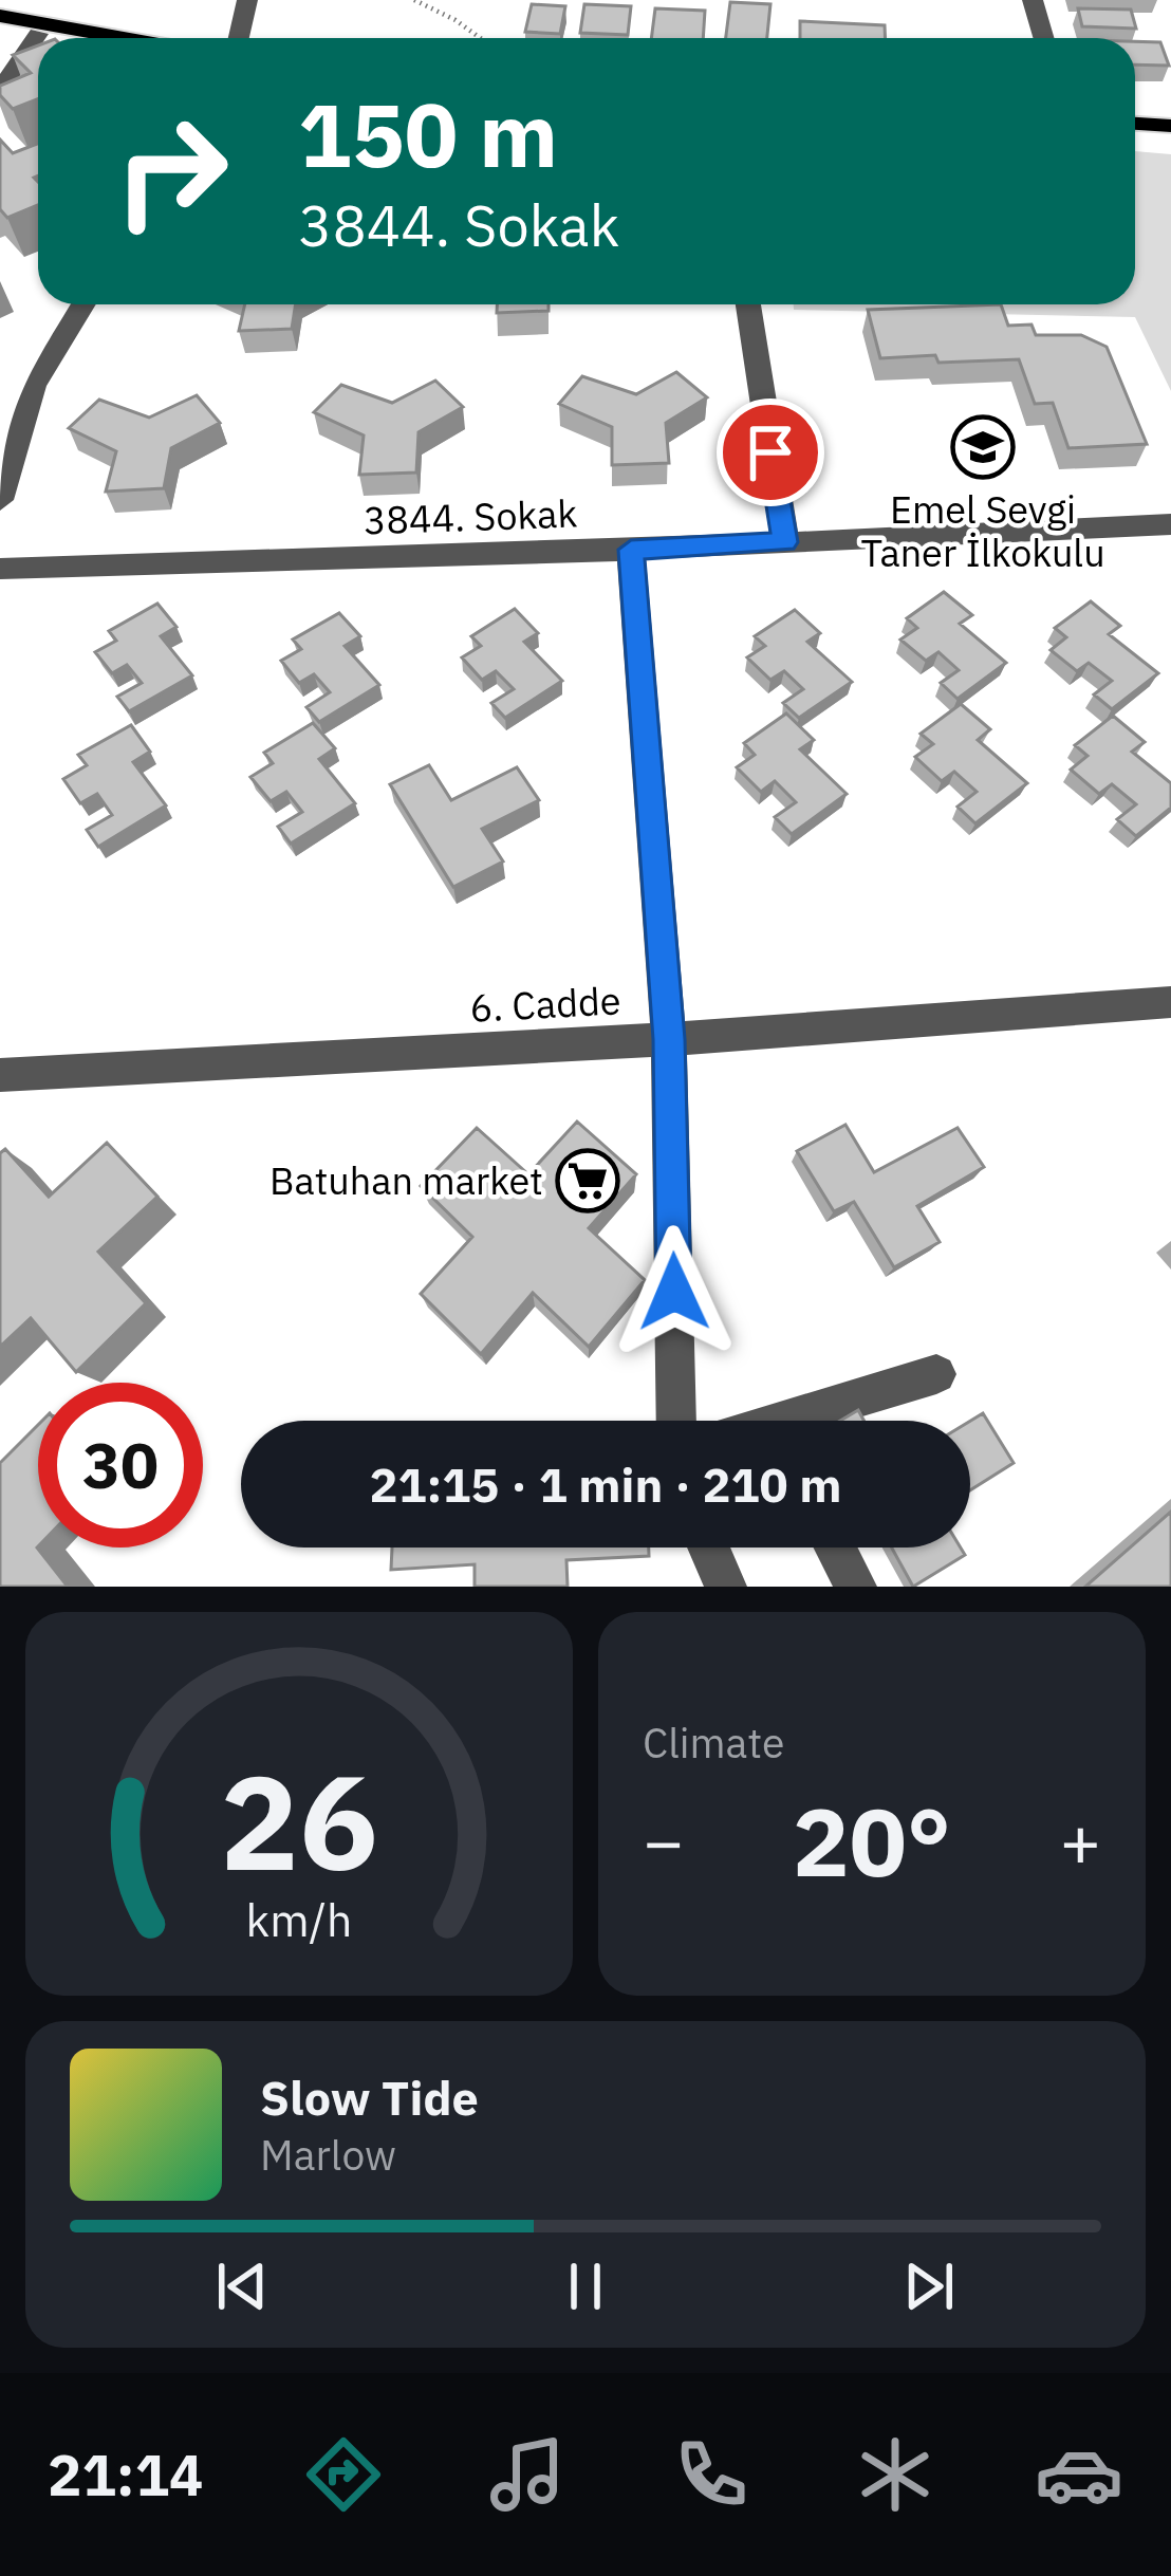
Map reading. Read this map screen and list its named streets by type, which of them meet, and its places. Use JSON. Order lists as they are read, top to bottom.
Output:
{
  "streets": {
    "street": ["3844. Sokak", "6. Cadde"]
  },
  "places": {
    "school or university": ["Emel Sevgi Taner İlkokulu"],
    "supermarket": ["Batuhan market"]
  },
  "page": {
    "turn": ["150 m", "3844. Sokak"],
    "limit": "30",
    "trip": "21:15 · 1 min · 210 m",
    "tile": "Climate",
    "heat": ["−", "20°", "+"],
    "song": ["Slow Tide", "Marlow"],
    "tabs": "21:14",
    "gauge": ["26", "km/h"]
  }
}
